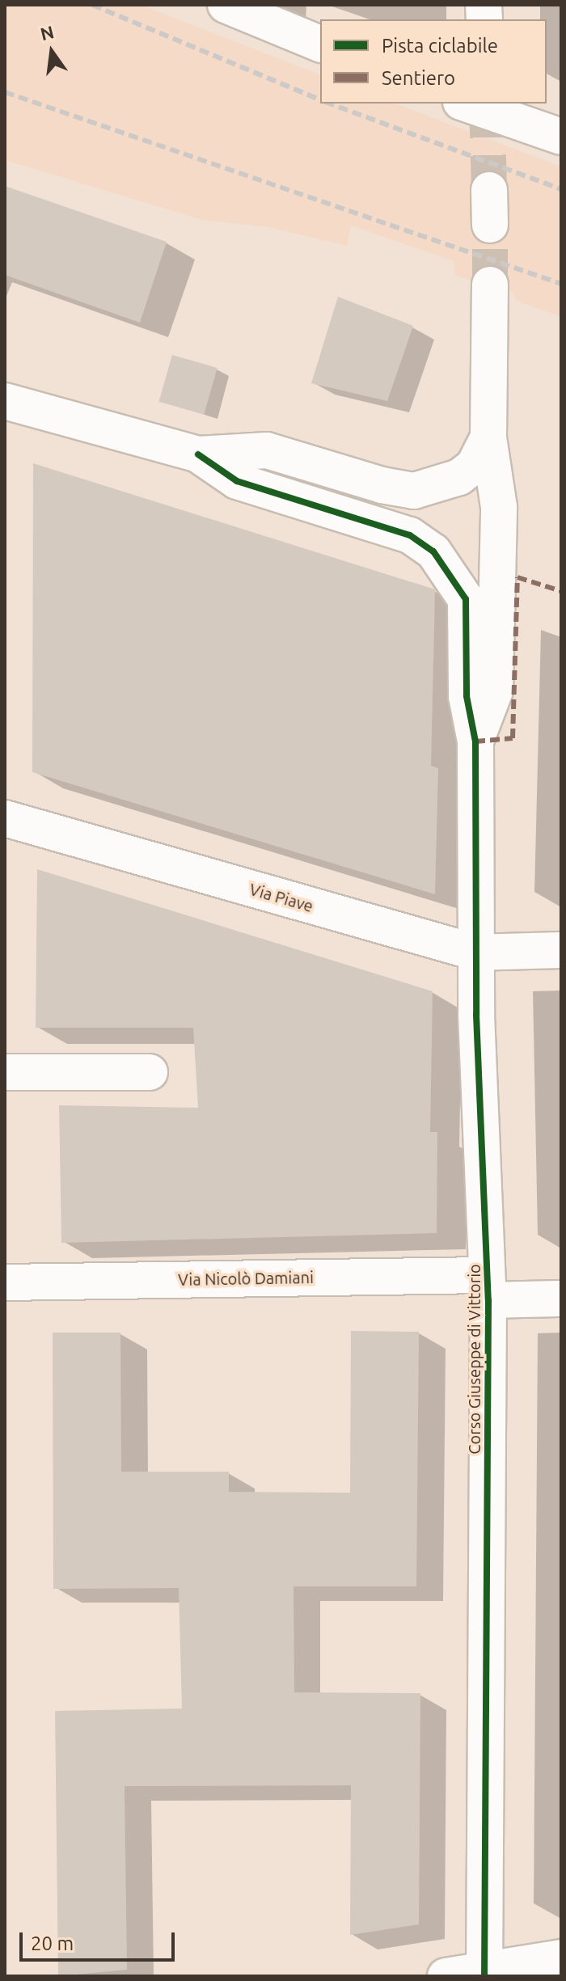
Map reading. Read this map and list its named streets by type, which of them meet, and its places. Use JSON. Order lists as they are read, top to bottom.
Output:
{
  "streets": {
    "street": ["Via Piave", "Via Nicolò Damiani", "Corso Giuseppe di Vittorio"]
  },
  "crossings": [
    ["Via Piave", "Corso Giuseppe di Vittorio"],
    ["Via Nicolò Damiani", "Corso Giuseppe di Vittorio"]
  ],
  "legend": ["Pista ciclabile", "Sentiero"],
  "scale_bar": "20 m",
  "north": "top"
}
